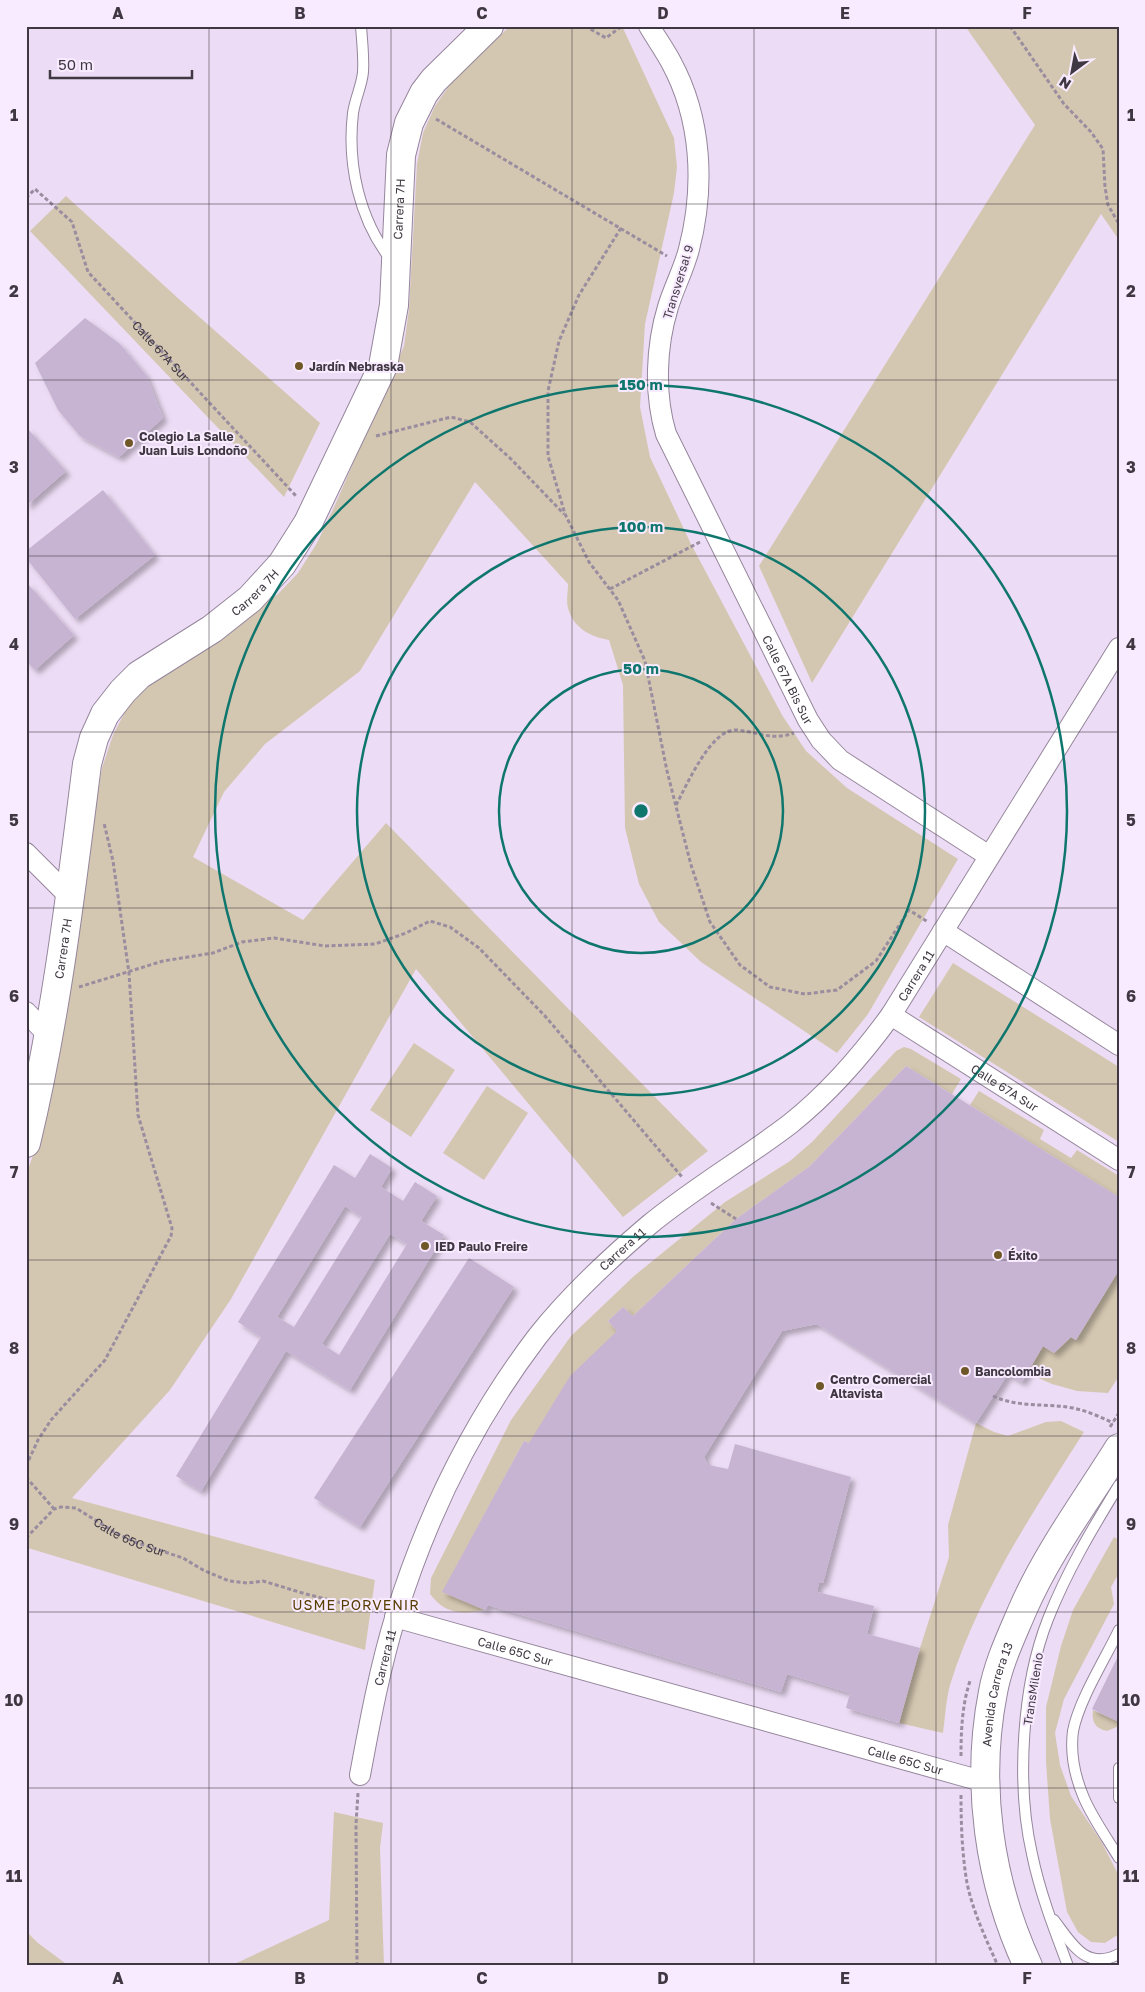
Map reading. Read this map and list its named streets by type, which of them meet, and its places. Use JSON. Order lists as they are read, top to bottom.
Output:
{
  "streets": {
    "street": [
      "Carrera 7H",
      "Transversal 9",
      "Calle 67A Sur",
      "Calle 67A Bis Sur",
      "Carrera 11",
      "Calle 65C Sur",
      "Avenida Carrera 13"
    ],
    "lane": ["TransMilenio"]
  },
  "crossings": [
    ["Carrera 7H", "Calle 67A Sur"],
    ["Transversal 9", "Calle 67A Bis Sur"],
    ["Calle 67A Sur", "Carrera 11"],
    ["Calle 67A Bis Sur", "Carrera 11"],
    ["Carrera 11", "Calle 65C Sur"],
    ["Calle 65C Sur", "Avenida Carrera 13"]
  ],
  "districts": ["USME PORVENIR"],
  "places": [
    "Jardín Nebraska",
    "Colegio La Salle Juan Luis Londoño",
    "IED Paulo Freire",
    "Éxito",
    "Bancolombia",
    "Centro Comercial Altavista"
  ],
  "scale_bar": "50 m",
  "north": "bottom left",
  "grid": {
    "columns": [
      "A",
      "B",
      "C",
      "D",
      "E",
      "F"
    ],
    "rows": [
      "1",
      "2",
      "3",
      "4",
      "5",
      "6",
      "7",
      "8",
      "9",
      "10",
      "11"
    ]
  },
  "rings": ["150 m", "100 m", "50 m"]
}
